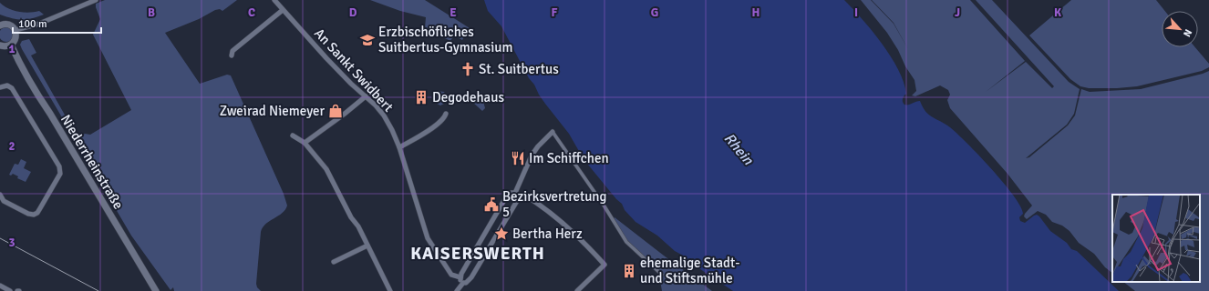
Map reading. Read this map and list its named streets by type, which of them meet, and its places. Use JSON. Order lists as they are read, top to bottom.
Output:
{
  "streets": {
    "main road": ["Niederrheinstraße"],
    "street": ["An Sankt Swidbert"]
  },
  "districts": ["KAISERSWERTH"],
  "water": ["Rhein"],
  "places": {
    "school or university": ["Erzbischöfliches Suitbertus-Gymnasium"],
    "church": ["St. Suitbertus"],
    "building": ["Degodehaus", "ehemalige Stadt- und Stiftsmühle"],
    "shop": ["Zweirad Niemeyer"],
    "restaurant": ["Im Schiffchen"],
    "public building": ["Bezirksvertretung 5"],
    "place": ["Bertha Herz"]
  },
  "scale_bar": "100 m",
  "north": "bottom right",
  "grid": {
    "columns": [
      "B",
      "C",
      "D",
      "E",
      "F",
      "G",
      "H",
      "I",
      "J",
      "K"
    ],
    "rows": ["1", "2", "3"]
  }
}
